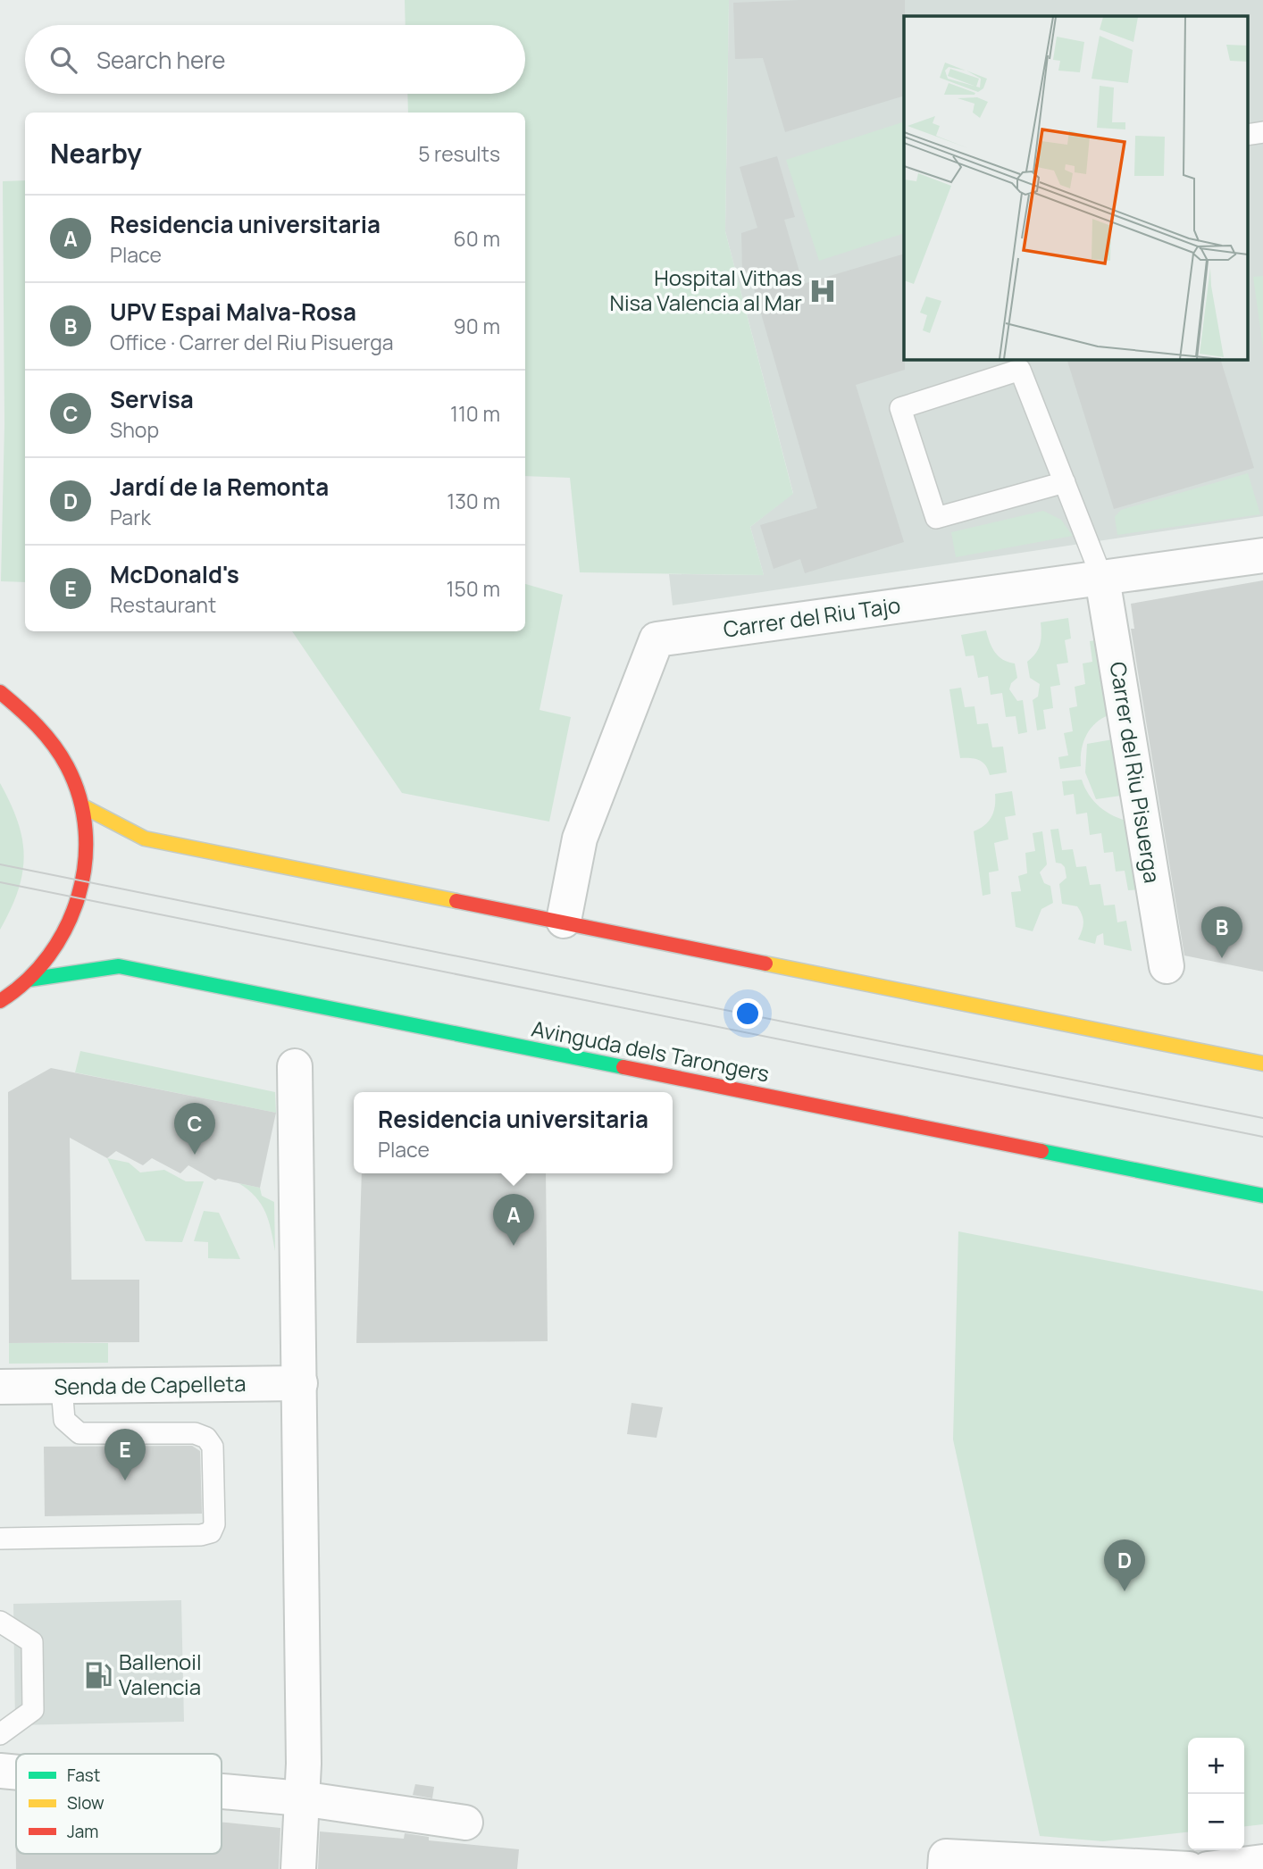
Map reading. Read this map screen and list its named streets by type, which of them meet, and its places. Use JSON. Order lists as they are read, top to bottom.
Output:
{
  "streets": {
    "main road": ["Avinguda dels Tarongers"],
    "street": ["Carrer del Riu Tajo", "Carrer del Riu Pisuerga", "Senda de Capelleta"]
  },
  "crossings": [
    ["Carrer del Riu Tajo", "Carrer del Riu Pisuerga"]
  ],
  "places": {
    "hospital": ["Hospital Vithas Nisa Valencia al Mar"],
    "fuel station": ["Ballenoil Valencia"]
  },
  "legend": ["Fast", "Slow", "Jam"],
  "page": {
    "search": "Search here",
    "heading": ["Nearby", "5 results"],
    "list": [
      {
        "mark": "A",
        "name": "Residencia universitaria",
        "note": "Place",
        "value": "60 m"
      },
      {
        "mark": "B",
        "name": "UPV Espai Malva-Rosa",
        "note": "Office · Carrer del Riu Pisuerga",
        "value": "90 m"
      },
      {
        "mark": "C",
        "name": "Servisa",
        "note": "Shop",
        "value": "110 m"
      },
      {
        "mark": "D",
        "name": "Jardí de la Remonta",
        "note": "Park",
        "value": "130 m"
      },
      {
        "mark": "E",
        "name": "McDonald's",
        "note": "Restaurant",
        "value": "150 m"
      }
    ],
    "pins": [
      "B",
      "C",
      "A",
      "E",
      "D"
    ],
    "popup": ["Residencia universitaria", "Place"],
    "map_buttons": ["+", "−"]
  }
}
